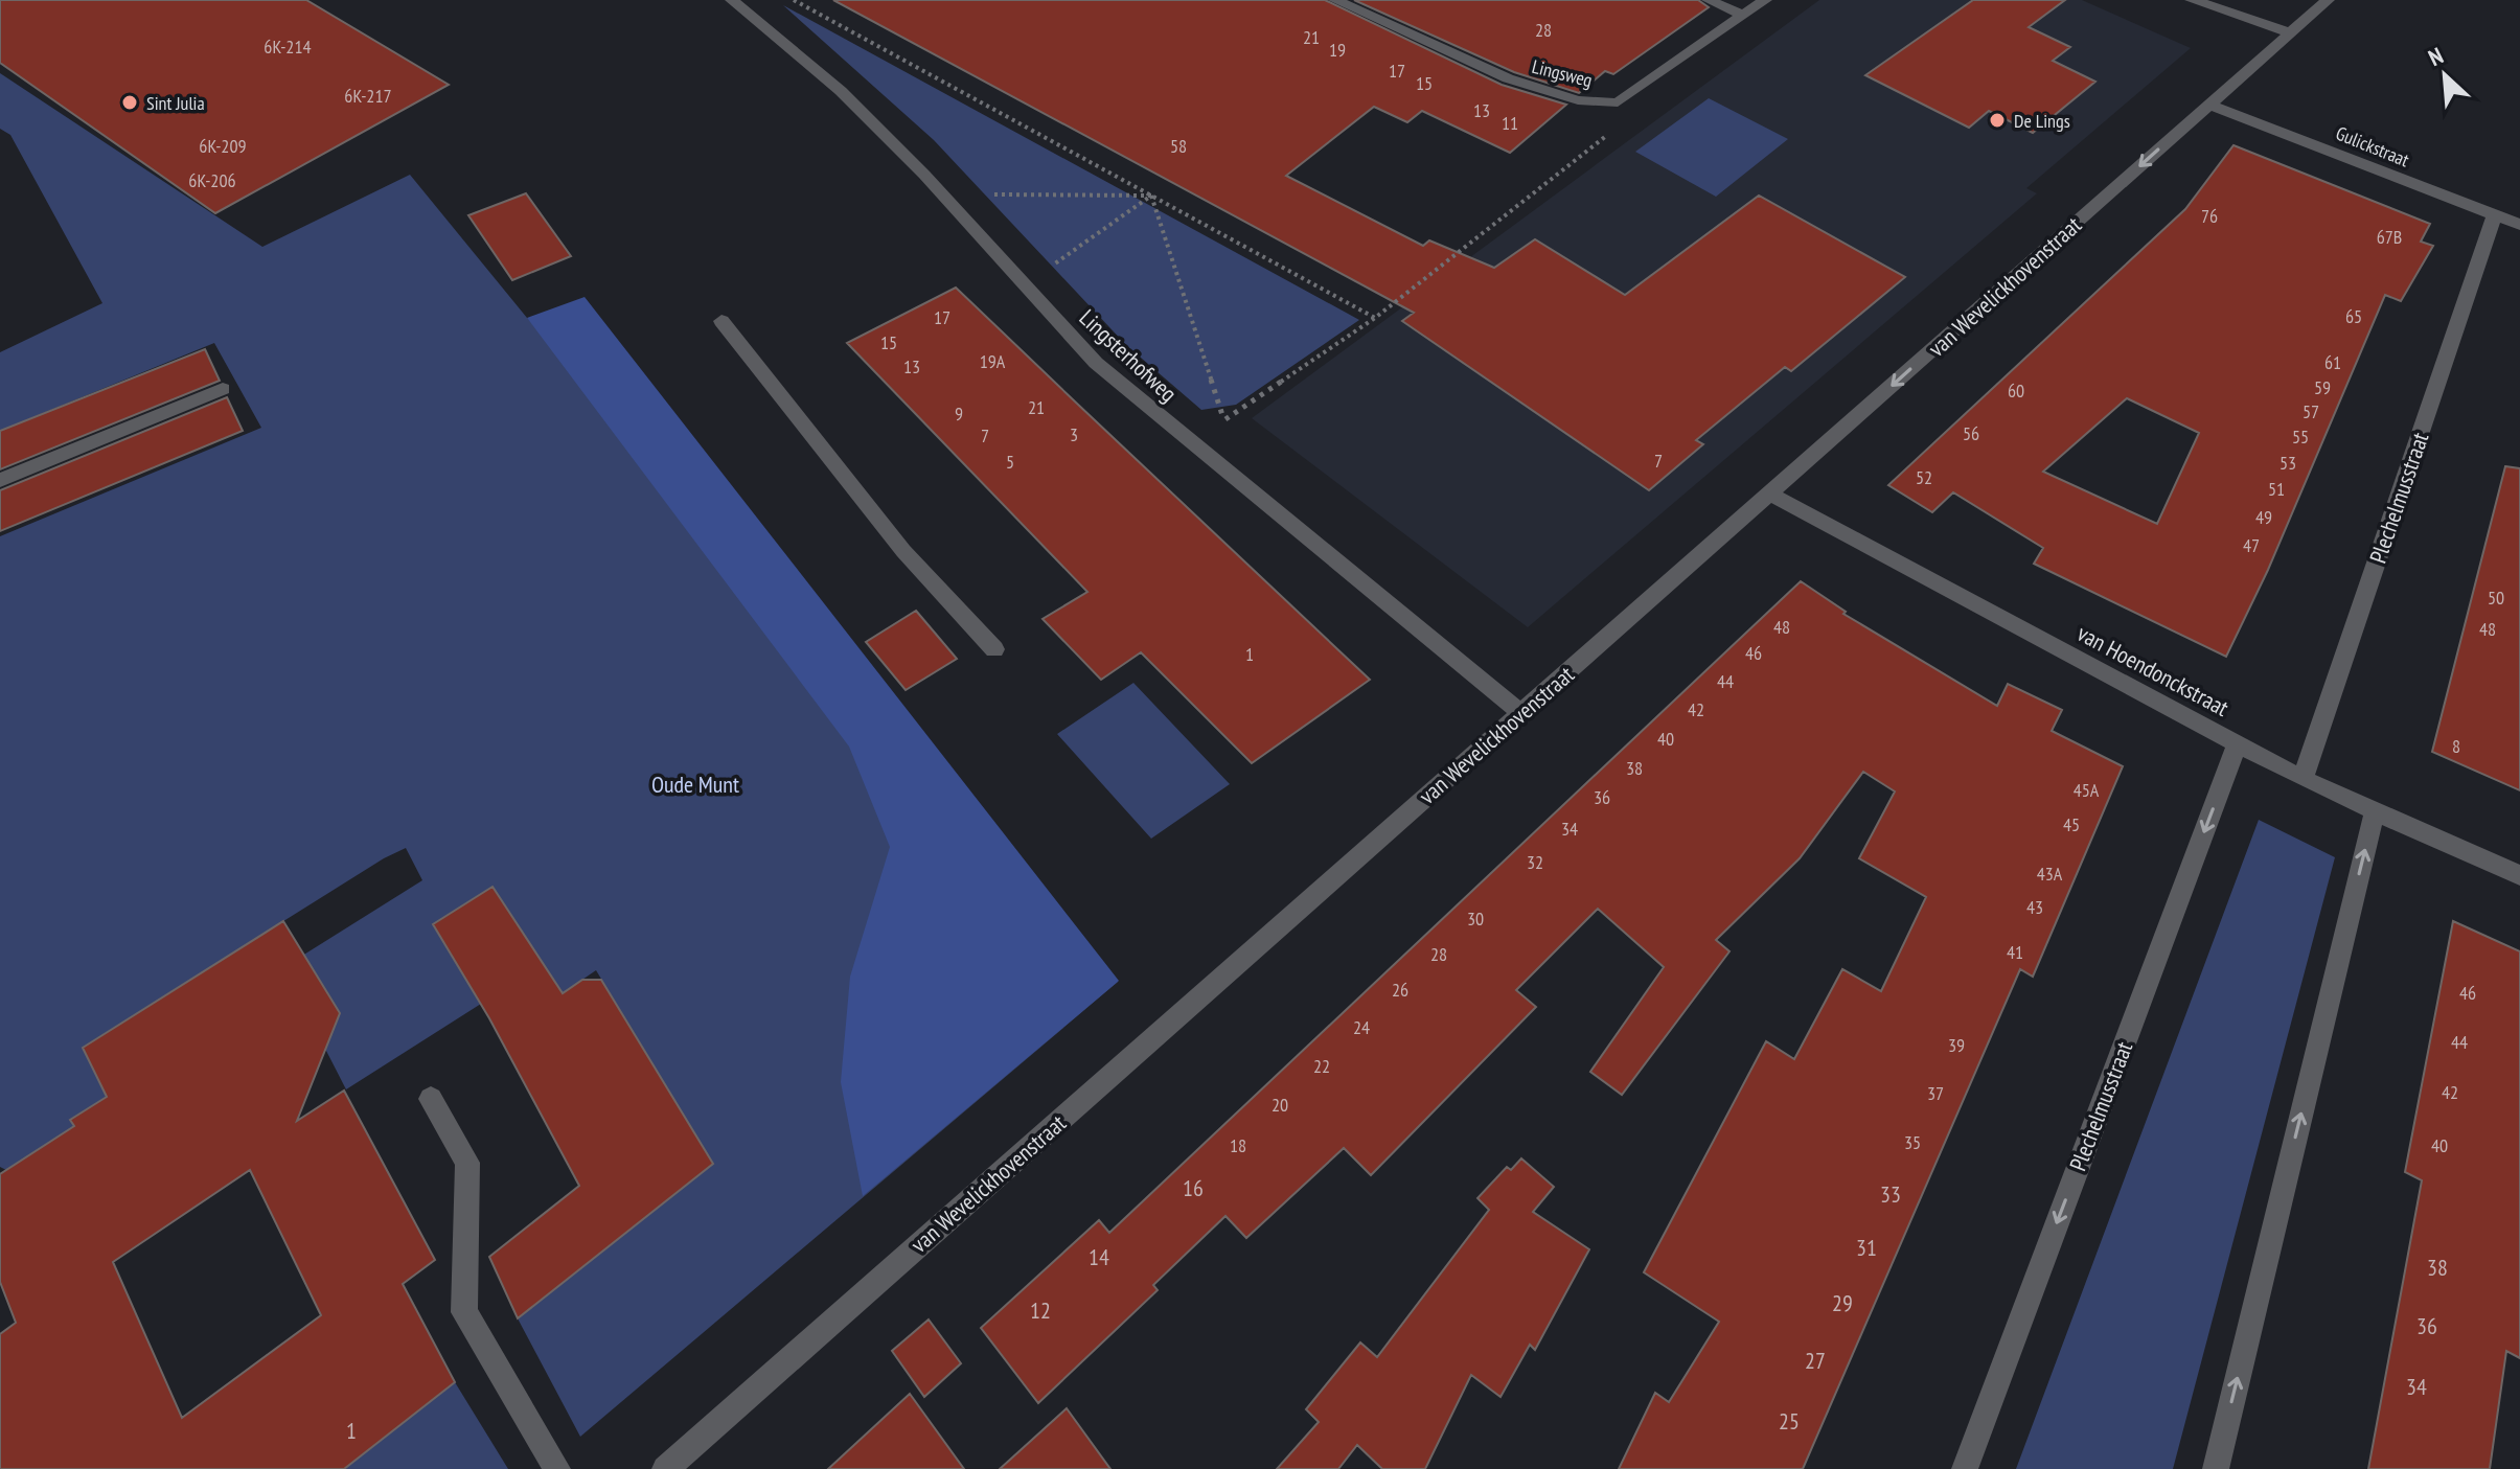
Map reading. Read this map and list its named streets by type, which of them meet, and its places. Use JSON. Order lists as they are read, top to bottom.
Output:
{
  "streets": {
    "street": [
      "Lingsweg",
      "Gulickstraat",
      "van Wevelickhovenstraat",
      "Lingsterhofweg",
      "Plechelmusstraat",
      "van Hoendonckstraat"
    ]
  },
  "crossings": [
    ["Gulickstraat", "van Wevelickhovenstraat"],
    ["Gulickstraat", "Plechelmusstraat"],
    ["van Wevelickhovenstraat", "Lingsterhofweg"],
    ["van Wevelickhovenstraat", "van Hoendonckstraat"],
    ["Plechelmusstraat", "van Hoendonckstraat"]
  ],
  "parks": ["Oude Munt"],
  "places": ["Sint Julia", "De Lings"],
  "house_numbers": [
    "28",
    "21",
    "6K-214",
    "19",
    "17",
    "15",
    "6K-217",
    "13",
    "11",
    "6K-209",
    "58",
    "6K-206",
    "76",
    "67B",
    "65",
    "17",
    "15",
    "19A",
    "61",
    "13",
    "59",
    "60",
    "21",
    "57",
    "9",
    "56",
    "3",
    "7",
    "55",
    "7",
    "5",
    "53",
    "52",
    "51",
    "49",
    "47",
    "50",
    "48",
    "48",
    "46",
    "1",
    "44",
    "42",
    "40",
    "8",
    "38",
    "45A",
    "36",
    "45",
    "34",
    "32",
    "43A",
    "43",
    "30",
    "41",
    "28",
    "26",
    "46",
    "24",
    "44",
    "39",
    "22",
    "42",
    "37",
    "20",
    "35",
    "18",
    "40",
    "16",
    "33",
    "31",
    "14",
    "38",
    "29",
    "12",
    "36",
    "27",
    "34",
    "25",
    "1"
  ],
  "north": "top left"
}
